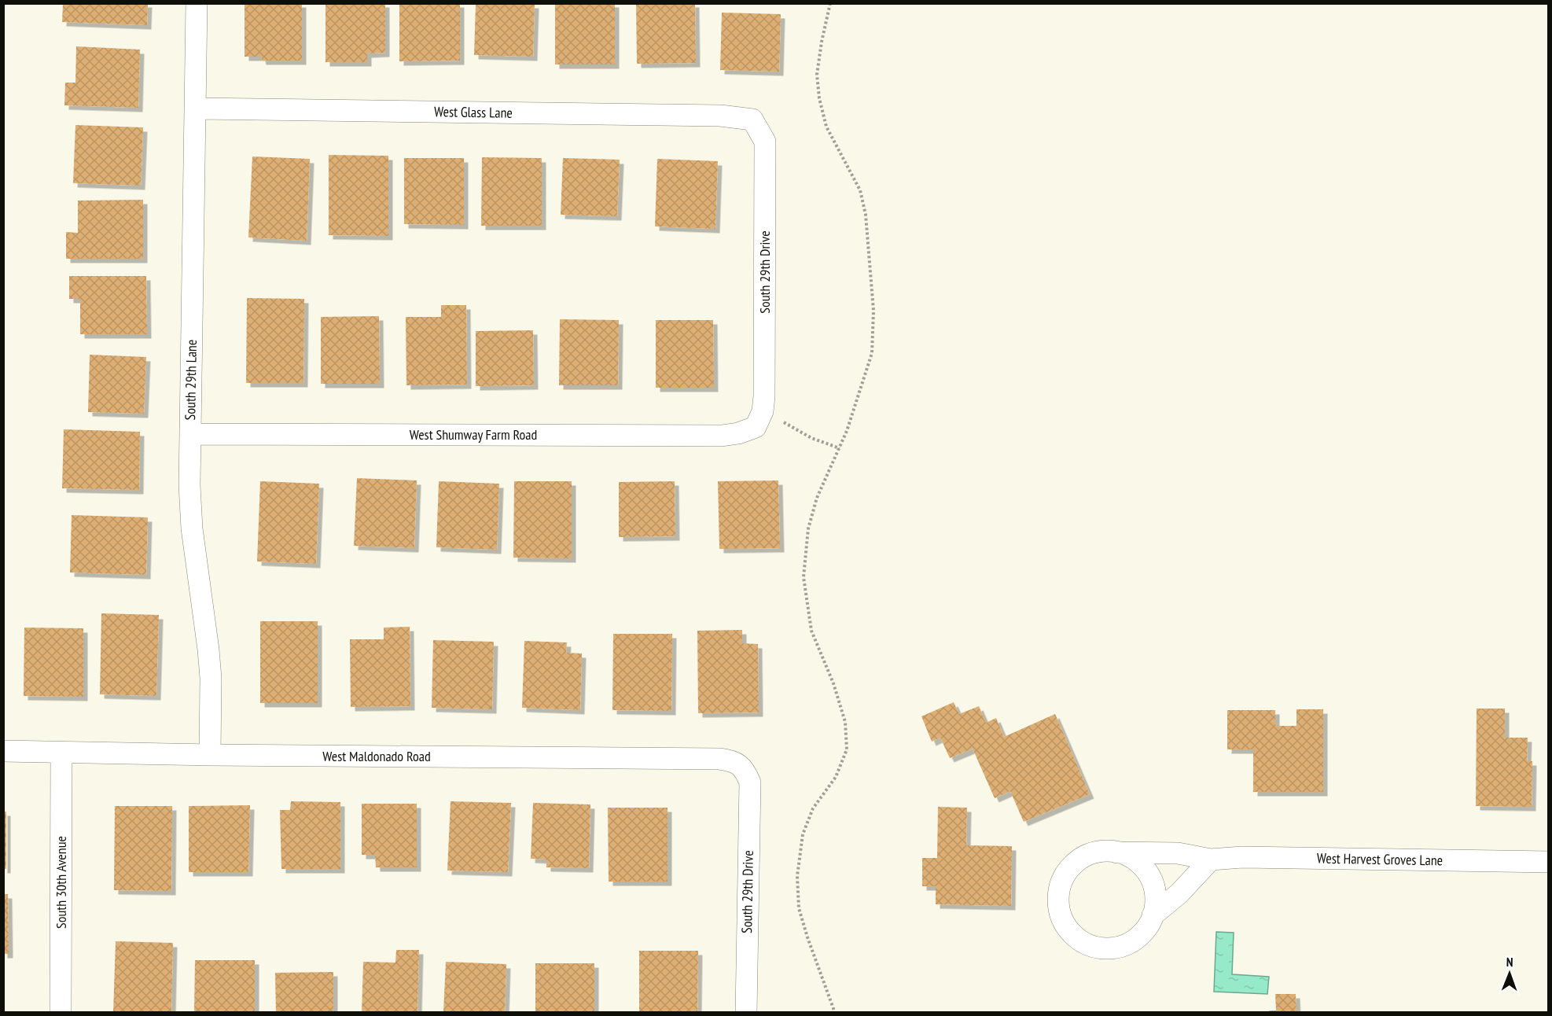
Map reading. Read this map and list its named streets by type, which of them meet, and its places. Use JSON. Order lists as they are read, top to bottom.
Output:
{
  "streets": {
    "street": [
      "West Glass Lane",
      "South 29th Drive",
      "South 29th Lane",
      "West Shumway Farm Road",
      "West Maldonado Road",
      "West Harvest Groves Lane",
      "South 30th Avenue"
    ]
  },
  "crossings": [
    ["West Glass Lane", "South 29th Drive"],
    ["West Glass Lane", "South 29th Lane"],
    ["South 29th Drive", "West Shumway Farm Road"],
    ["South 29th Drive", "West Maldonado Road"],
    ["South 29th Lane", "West Shumway Farm Road"],
    ["South 29th Lane", "West Maldonado Road"],
    ["West Maldonado Road", "South 30th Avenue"]
  ],
  "north": "top"
}
